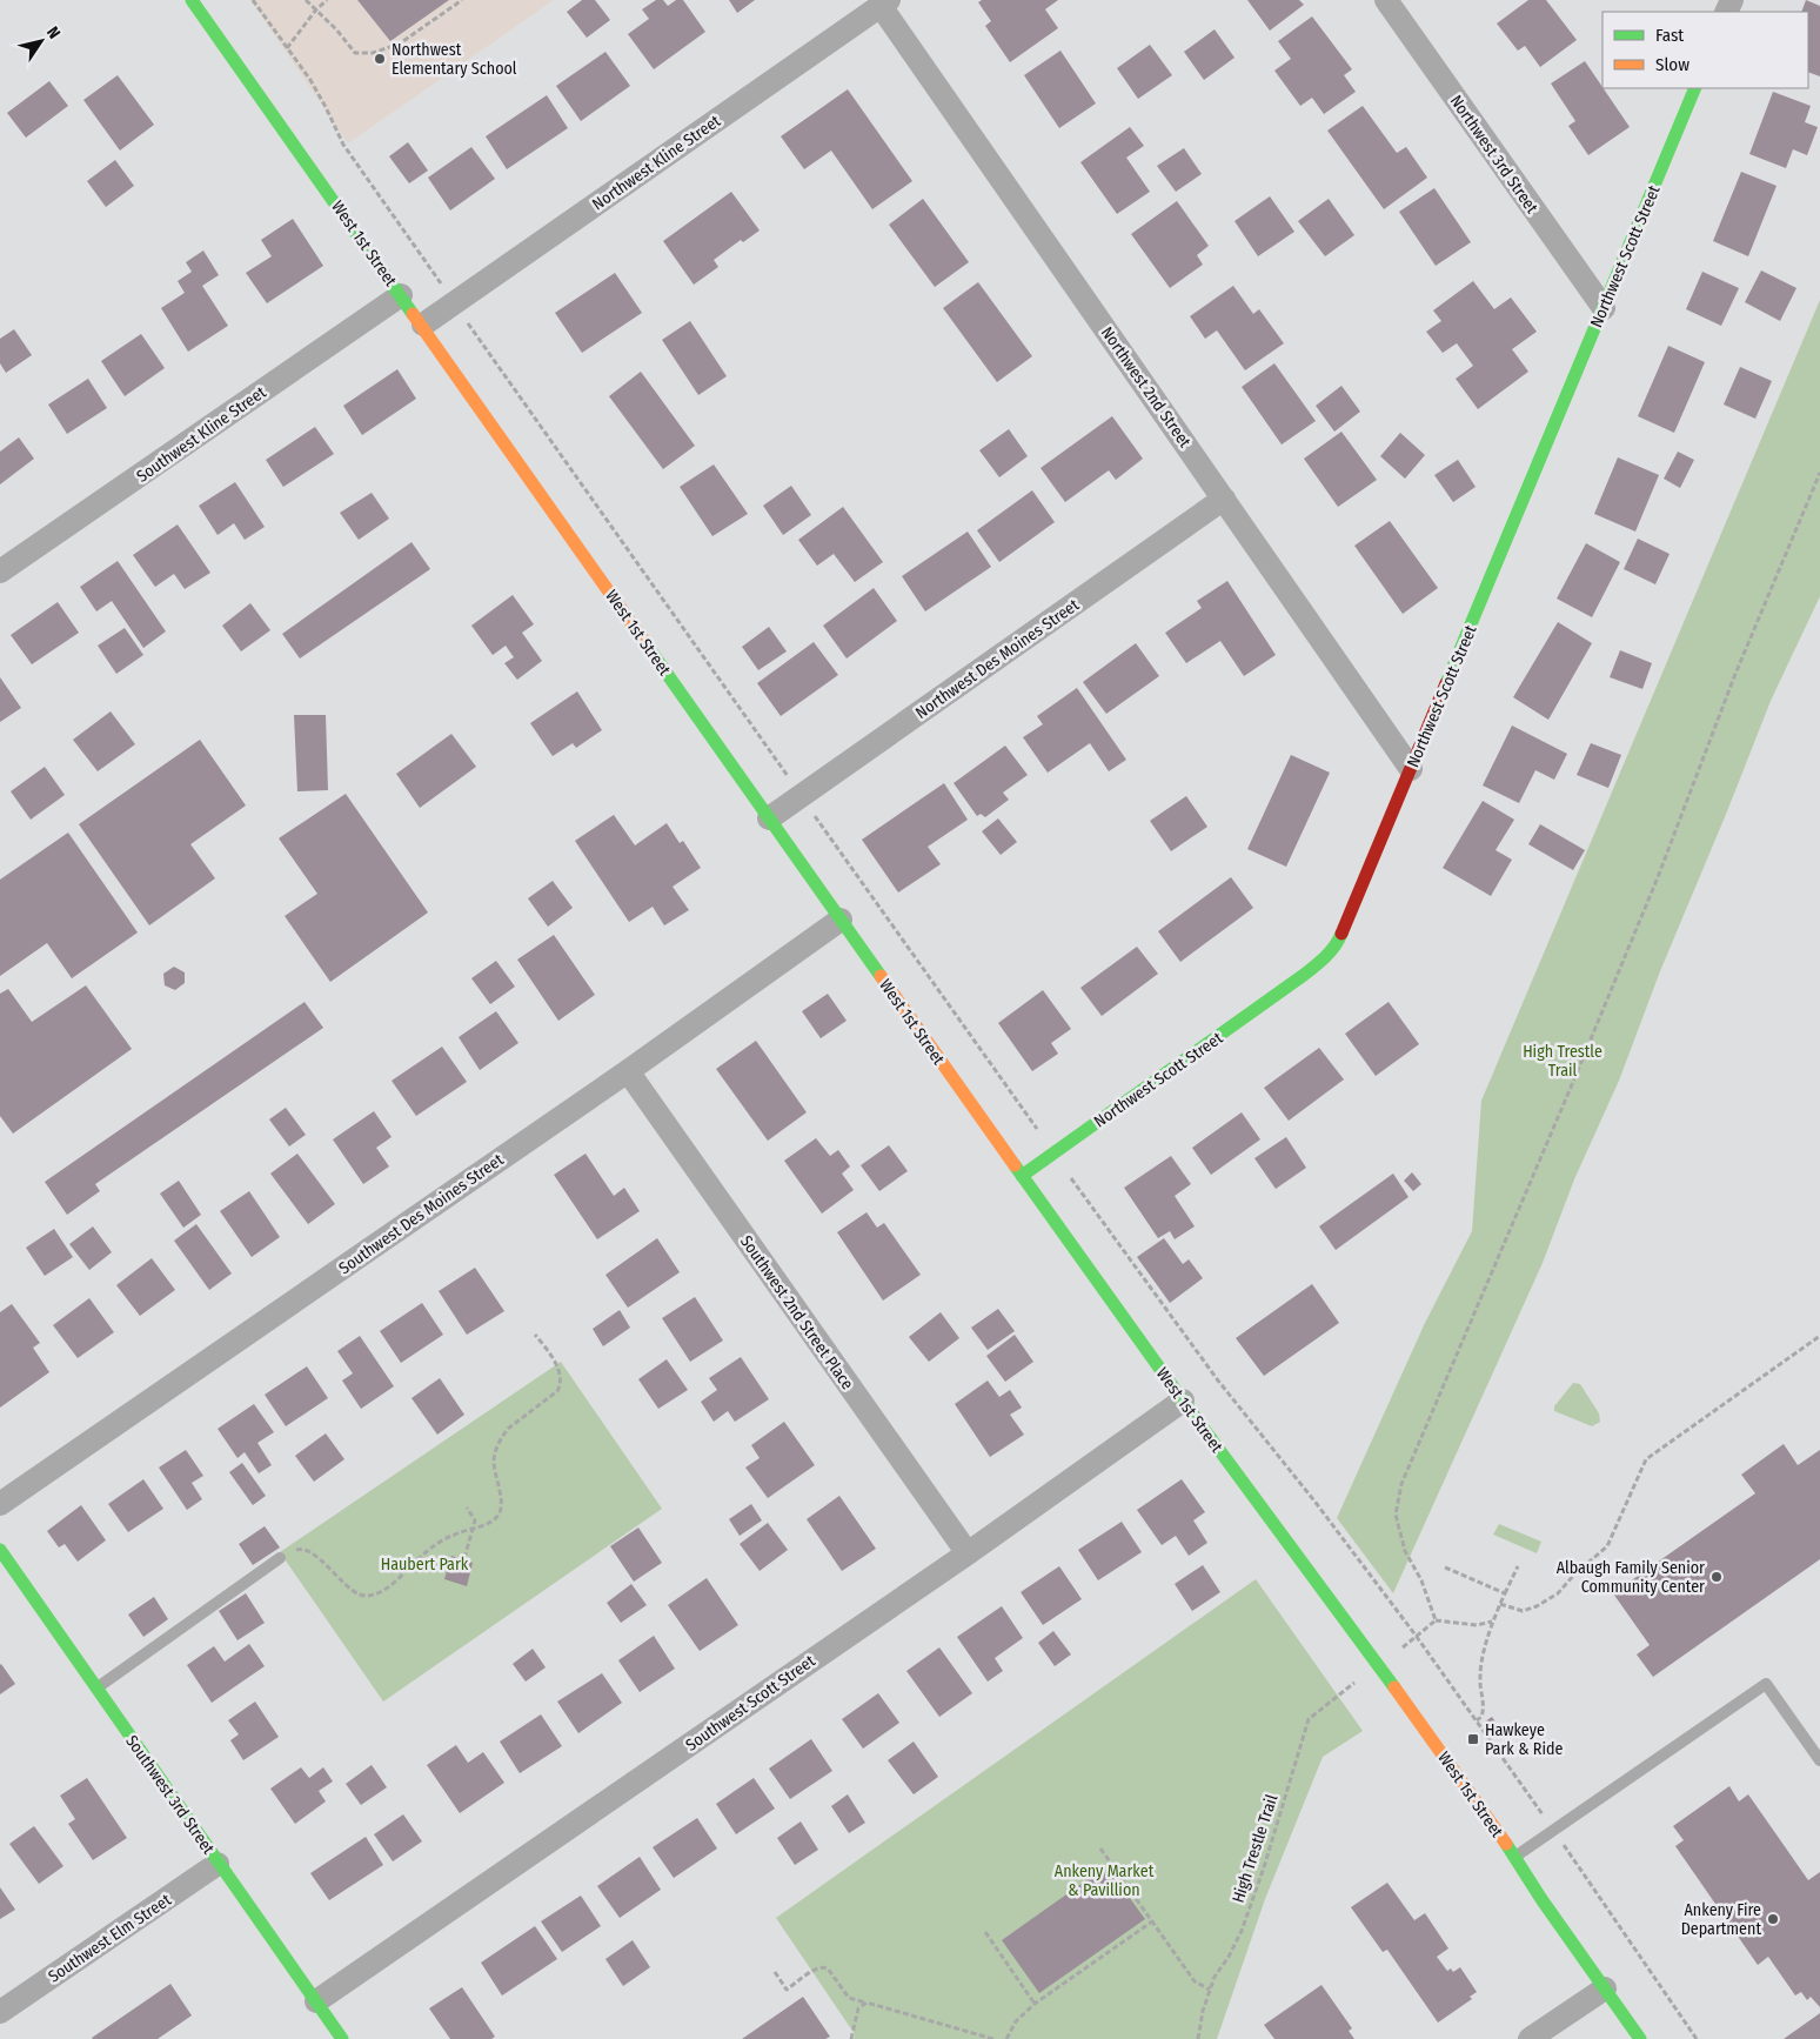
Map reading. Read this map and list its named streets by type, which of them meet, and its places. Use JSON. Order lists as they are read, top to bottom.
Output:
{
  "streets": {
    "main road": ["West 1st Street", "Northwest Scott Street", "Southwest 3rd Street"],
    "street": [
      "Northwest 3rd Street",
      "Northwest Kline Street",
      "Northwest 2nd Street",
      "Southwest Kline Street",
      "Northwest Des Moines Street",
      "Southwest Des Moines Street",
      "Southwest 2nd Street Place",
      "Southwest Scott Street",
      "Southwest Elm Street"
    ],
    "path": ["High Trestle Trail"]
  },
  "crossings": [
    ["Northwest 3rd Street", "Northwest Scott Street"],
    ["Northwest Kline Street", "West 1st Street"],
    ["Northwest Kline Street", "Northwest 2nd Street"],
    ["West 1st Street", "Northwest Scott Street"],
    ["West 1st Street", "Southwest Kline Street"],
    ["West 1st Street", "Northwest Des Moines Street"],
    ["West 1st Street", "Southwest Des Moines Street"],
    ["West 1st Street", "Southwest Scott Street"],
    ["Northwest Scott Street", "Northwest 2nd Street"],
    ["Northwest 2nd Street", "Northwest Des Moines Street"],
    ["Southwest Des Moines Street", "Southwest 2nd Street Place"],
    ["Southwest 2nd Street Place", "Southwest Scott Street"],
    ["Southwest Scott Street", "Southwest 3rd Street"],
    ["Southwest 3rd Street", "Southwest Elm Street"]
  ],
  "parks": ["High Trestle Trail", "Haubert Park", "Ankeny Market & Pavillion"],
  "places": {
    "other": ["Northwest Elementary School", "Albaugh Family Senior Community Center", "Ankeny Fire Department"],
    "transit": ["Hawkeye Park & Ride"]
  },
  "legend": ["Fast", "Slow"],
  "north": "top right"
}
